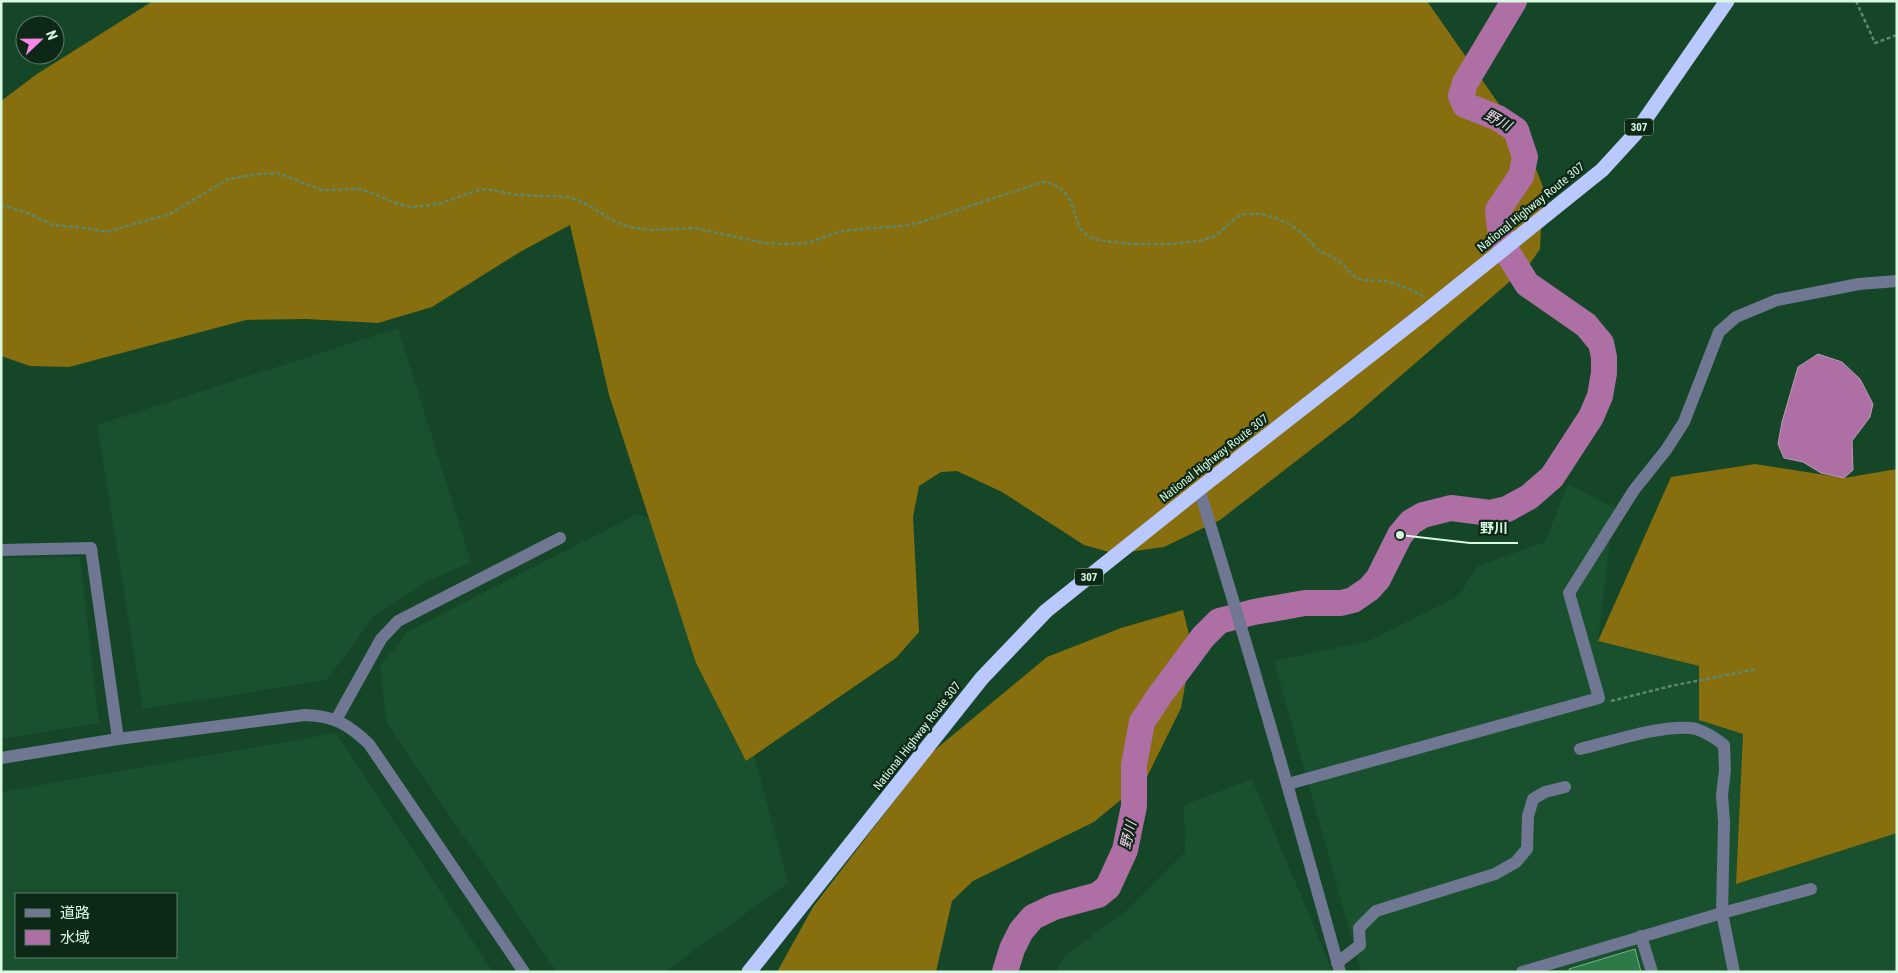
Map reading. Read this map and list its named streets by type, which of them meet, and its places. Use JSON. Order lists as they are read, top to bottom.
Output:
{
  "streets": {
    "highway": ["307", "National Highway Route 307"]
  },
  "water": ["野川"],
  "places": ["野川"],
  "legend": ["道路", "水域"],
  "north": "right"
}
